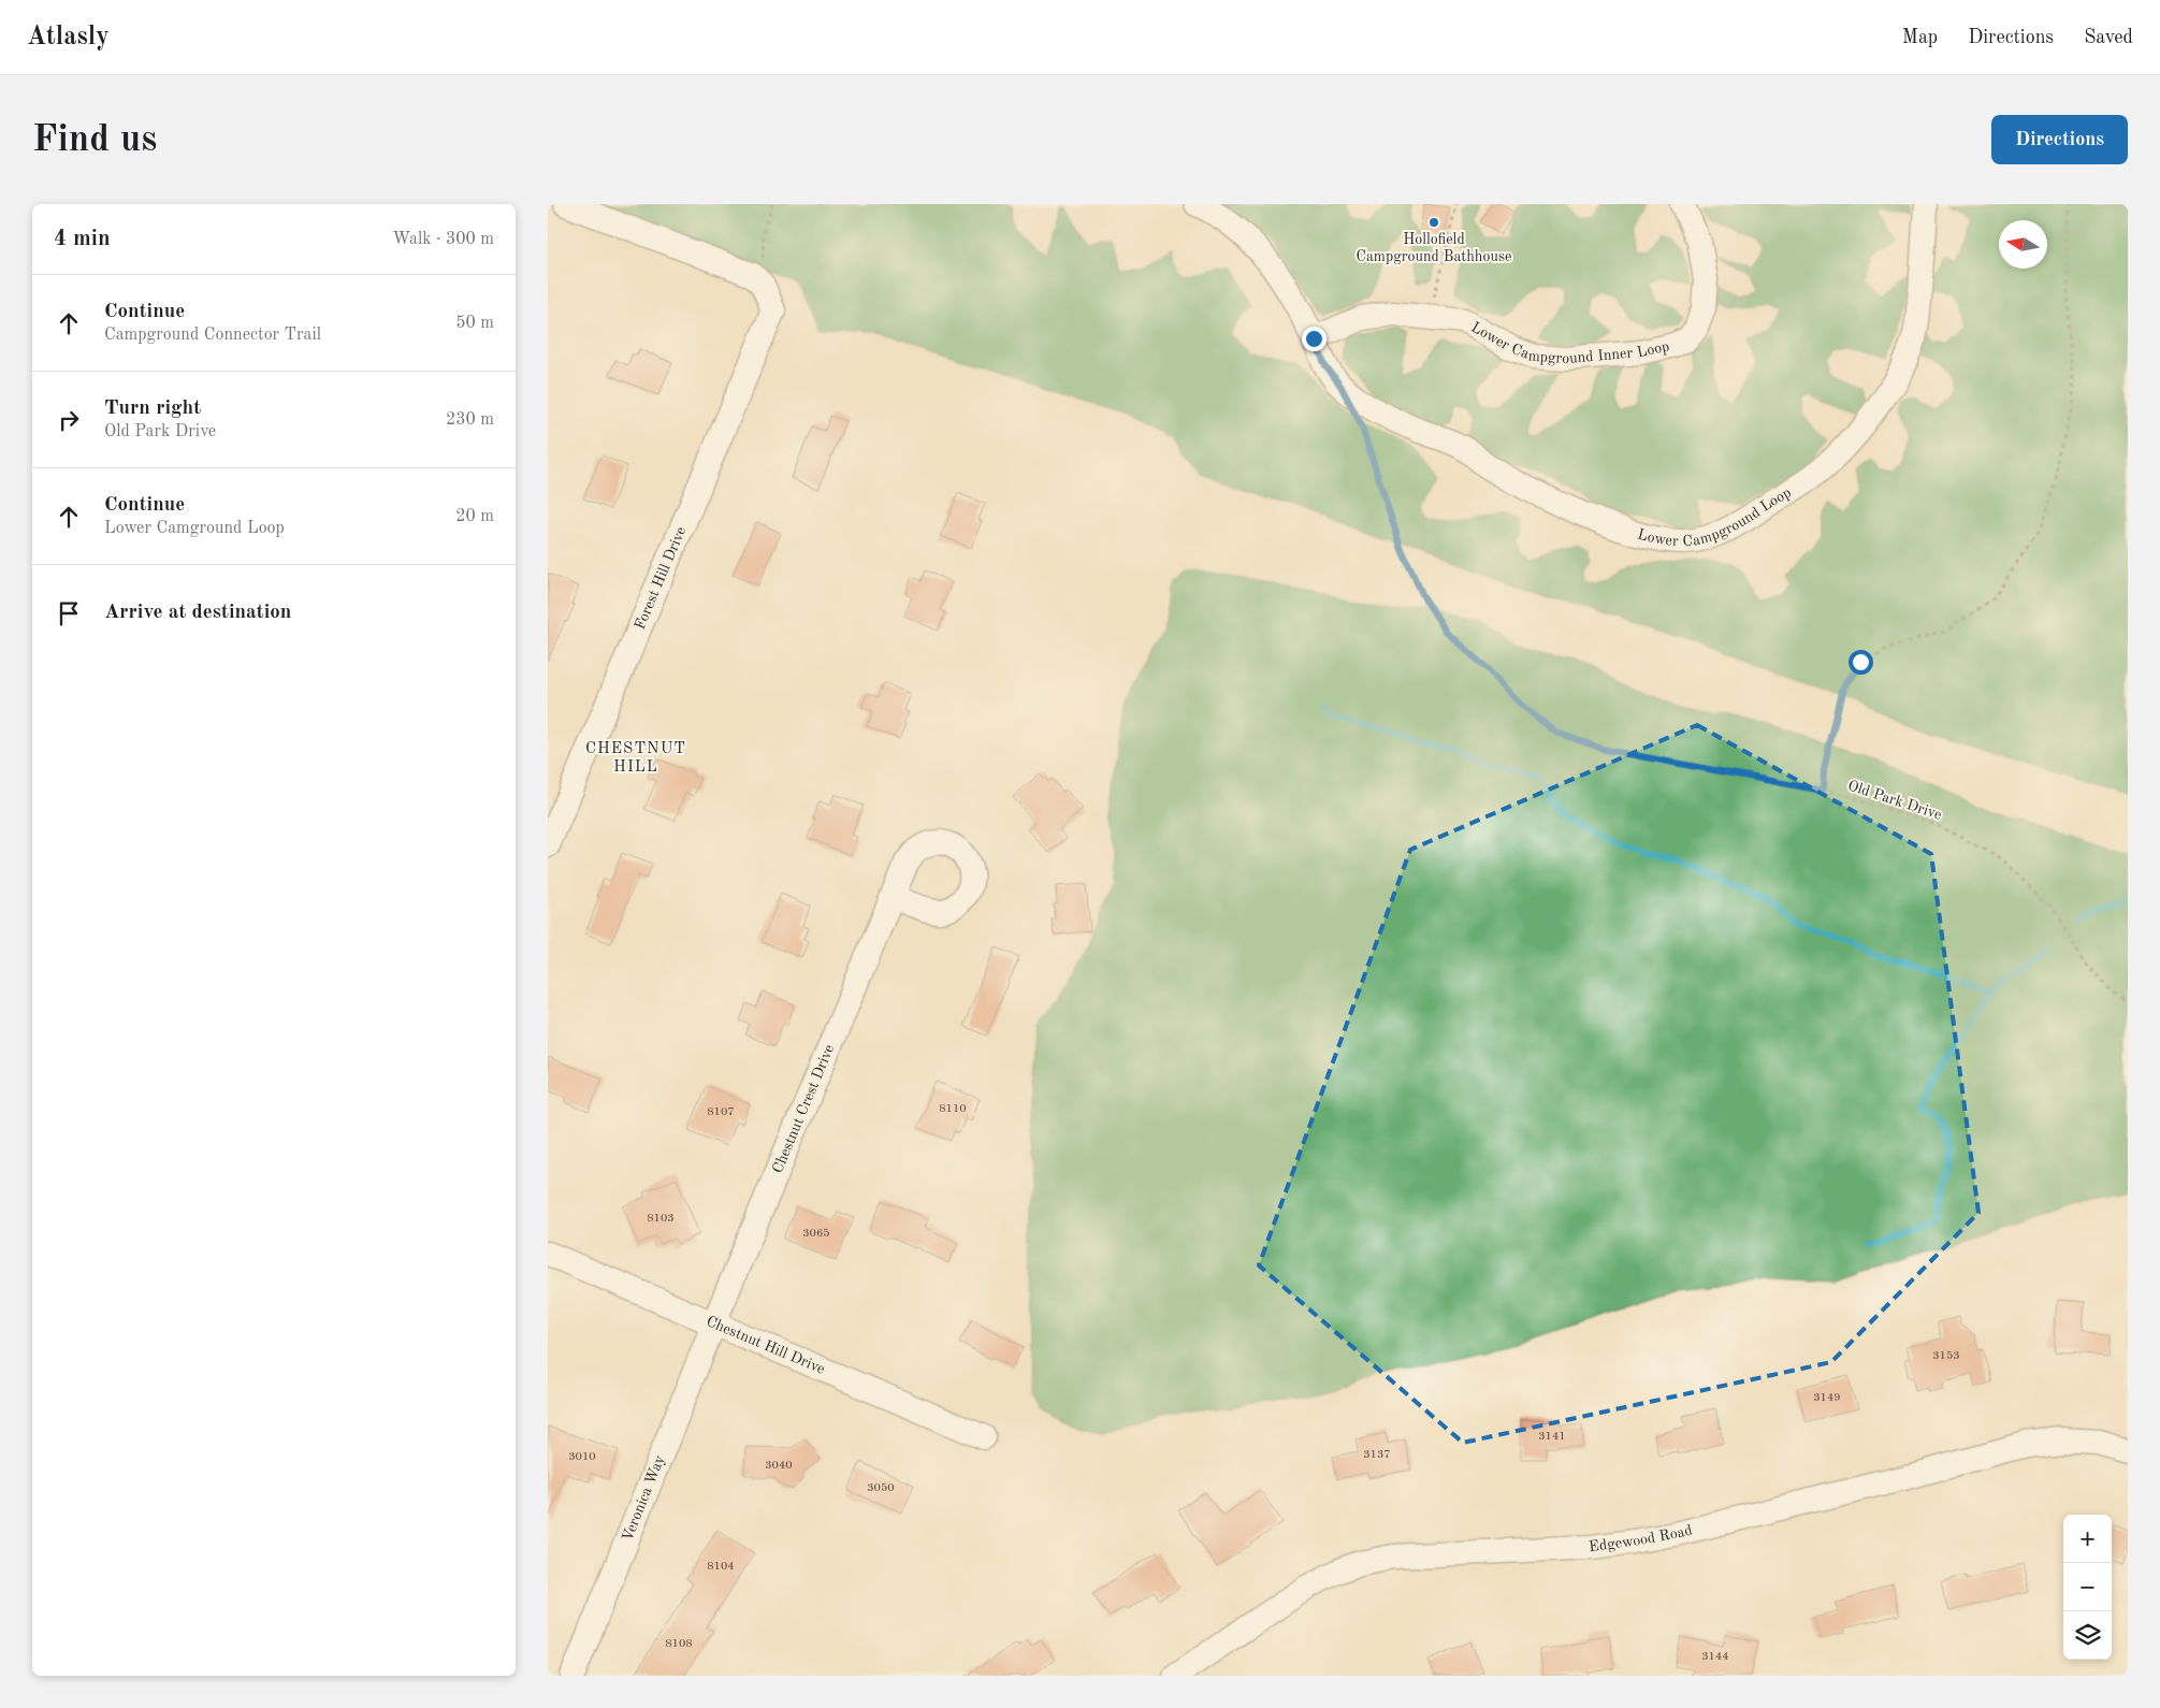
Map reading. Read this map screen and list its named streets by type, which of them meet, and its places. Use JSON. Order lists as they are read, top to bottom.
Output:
{
  "streets": {
    "street": [
      "Lower Campground Inner Loop",
      "Lower Campground Loop",
      "Forest Hill Drive",
      "Chestnut Crest Drive",
      "Chestnut Hill Drive",
      "Veronica Way",
      "Edgewood Road"
    ],
    "path": ["Old Park Drive"]
  },
  "crossings": [
    ["Lower Campground Inner Loop", "Lower Campground Loop"],
    ["Chestnut Crest Drive", "Chestnut Hill Drive"],
    ["Chestnut Crest Drive", "Veronica Way"],
    ["Chestnut Hill Drive", "Veronica Way"]
  ],
  "districts": ["CHESTNUT HILL"],
  "places": ["Hollofield Campground Bathhouse"],
  "house_numbers": [
    "8110",
    "8107",
    "8103",
    "3065",
    "3153",
    "3149",
    "3141",
    "3137",
    "3010",
    "3040",
    "3050",
    "8104",
    "8108",
    "3144"
  ],
  "north": "left",
  "page": {
    "header": "Atlasly",
    "nav": ["Map", "Directions", "Saved"],
    "buttons": "Directions",
    "title": "Find us",
    "heading": ["4 min", "Walk · 300 m"],
    "list": [
      ["Continue", "Campground Connector Trail", "50 m"],
      ["Turn right", "Old Park Drive", "230 m"],
      ["Continue", "Lower Camground Loop", "20 m"],
      "Arrive at destination"
    ],
    "map_buttons": ["+", "−"]
  }
}
